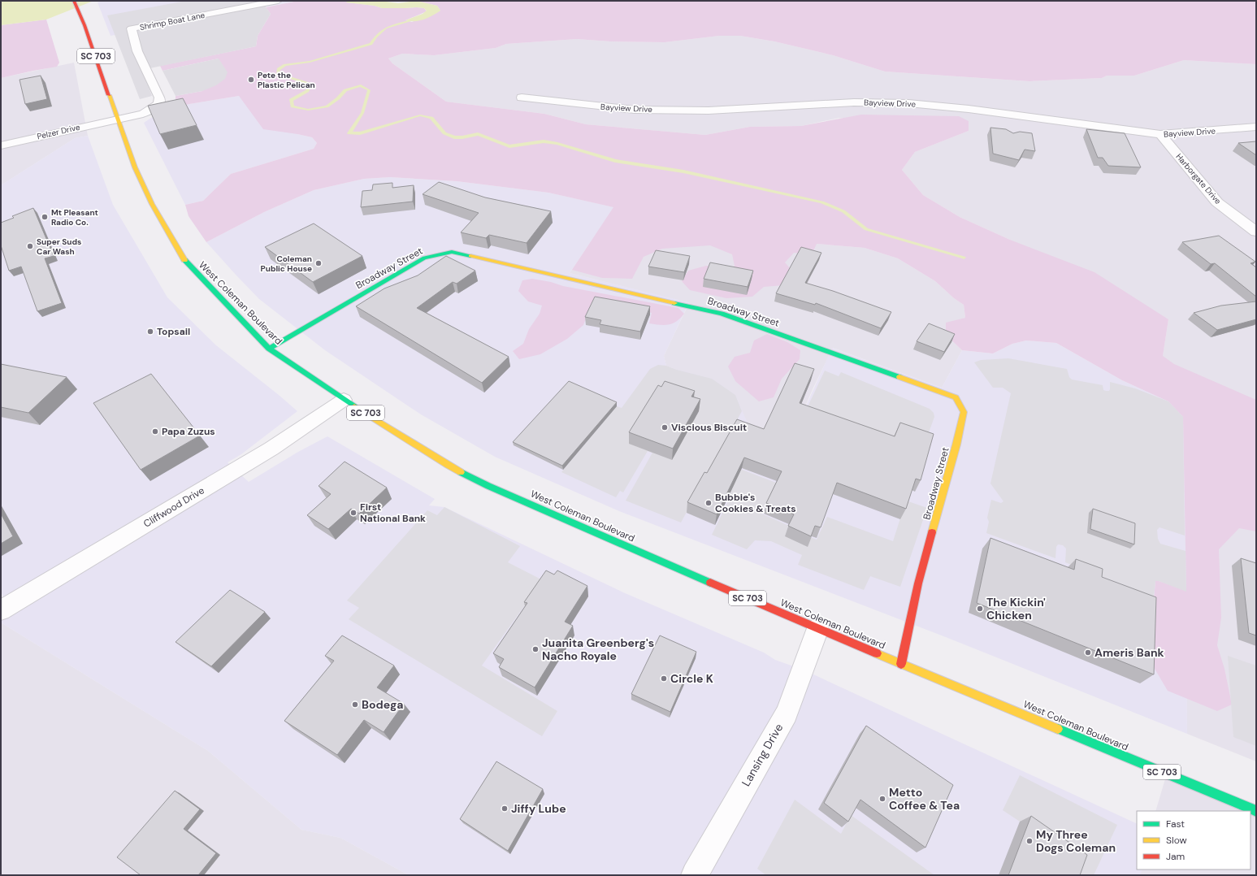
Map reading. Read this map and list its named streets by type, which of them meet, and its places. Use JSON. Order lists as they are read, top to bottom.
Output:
{
  "streets": {
    "main road": ["SC 703", "Broadway Street", "West Coleman Boulevard"],
    "street": [
      "Shrimp Boat Lane",
      "Bayview Drive",
      "Pelzer Drive",
      "Harborgate Drive",
      "Cliffwood Drive",
      "Lansing Drive"
    ]
  },
  "crossings": [
    ["Shrimp Boat Lane", "Pelzer Drive"],
    ["Shrimp Boat Lane", "West Coleman Boulevard"],
    ["Bayview Drive", "Harborgate Drive"],
    ["Pelzer Drive", "West Coleman Boulevard"],
    ["Broadway Street", "West Coleman Boulevard"],
    ["West Coleman Boulevard", "Cliffwood Drive"],
    ["West Coleman Boulevard", "Lansing Drive"]
  ],
  "places": [
    "Pete the Plastic Pelican",
    "Mt Pleasant Radio Co.",
    "Super Suds Car Wash",
    "Coleman Public House",
    "Topsail",
    "Viscious Biscuit",
    "Papa Zuzus",
    "Bubbie's Cookies & Treats",
    "First National Bank",
    "The Kickin' Chicken",
    "Juanita Greenberg's Nacho Royale",
    "Ameris Bank",
    "Circle K",
    "Bodega",
    "Metto Coffee & Tea",
    "Jiffy Lube",
    "My Three Dogs Coleman"
  ],
  "legend": ["Fast", "Slow", "Jam"]
}
